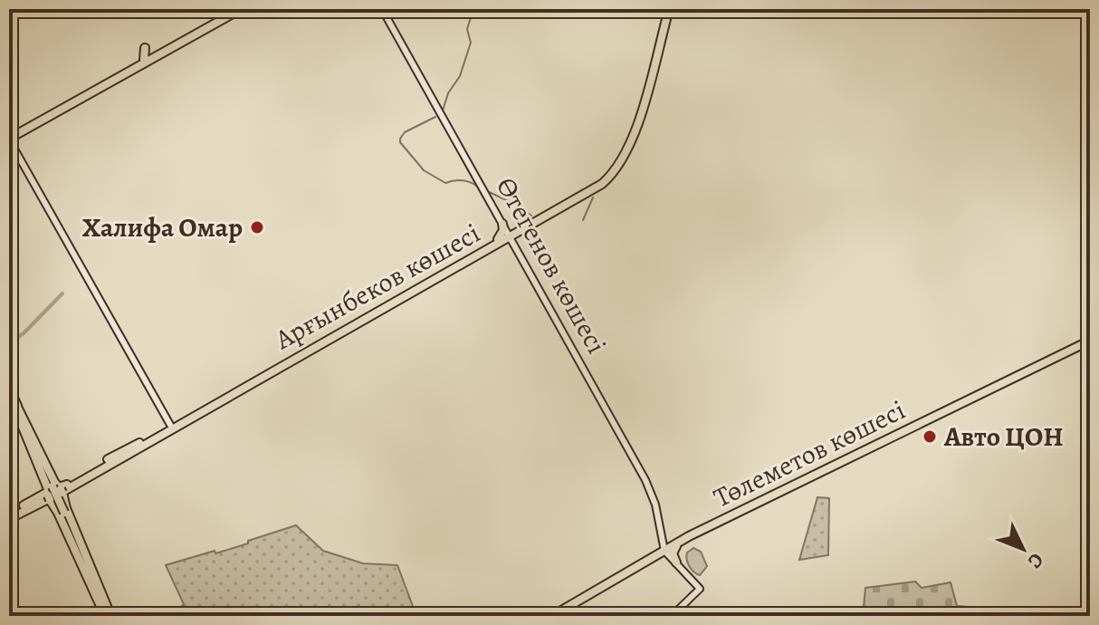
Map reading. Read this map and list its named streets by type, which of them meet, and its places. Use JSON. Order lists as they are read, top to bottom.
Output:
{
  "streets": {
    "main road": ["Өтегенов көшесі", "Арғынбеков көшесі", "Төлеметов көшесі"]
  },
  "crossings": [
    ["Өтегенов көшесі", "Арғынбеков көшесі"],
    ["Өтегенов көшесі", "Төлеметов көшесі"]
  ],
  "places": ["Халифа Омар", "Авто ЦОН"],
  "north": "bottom right"
}
